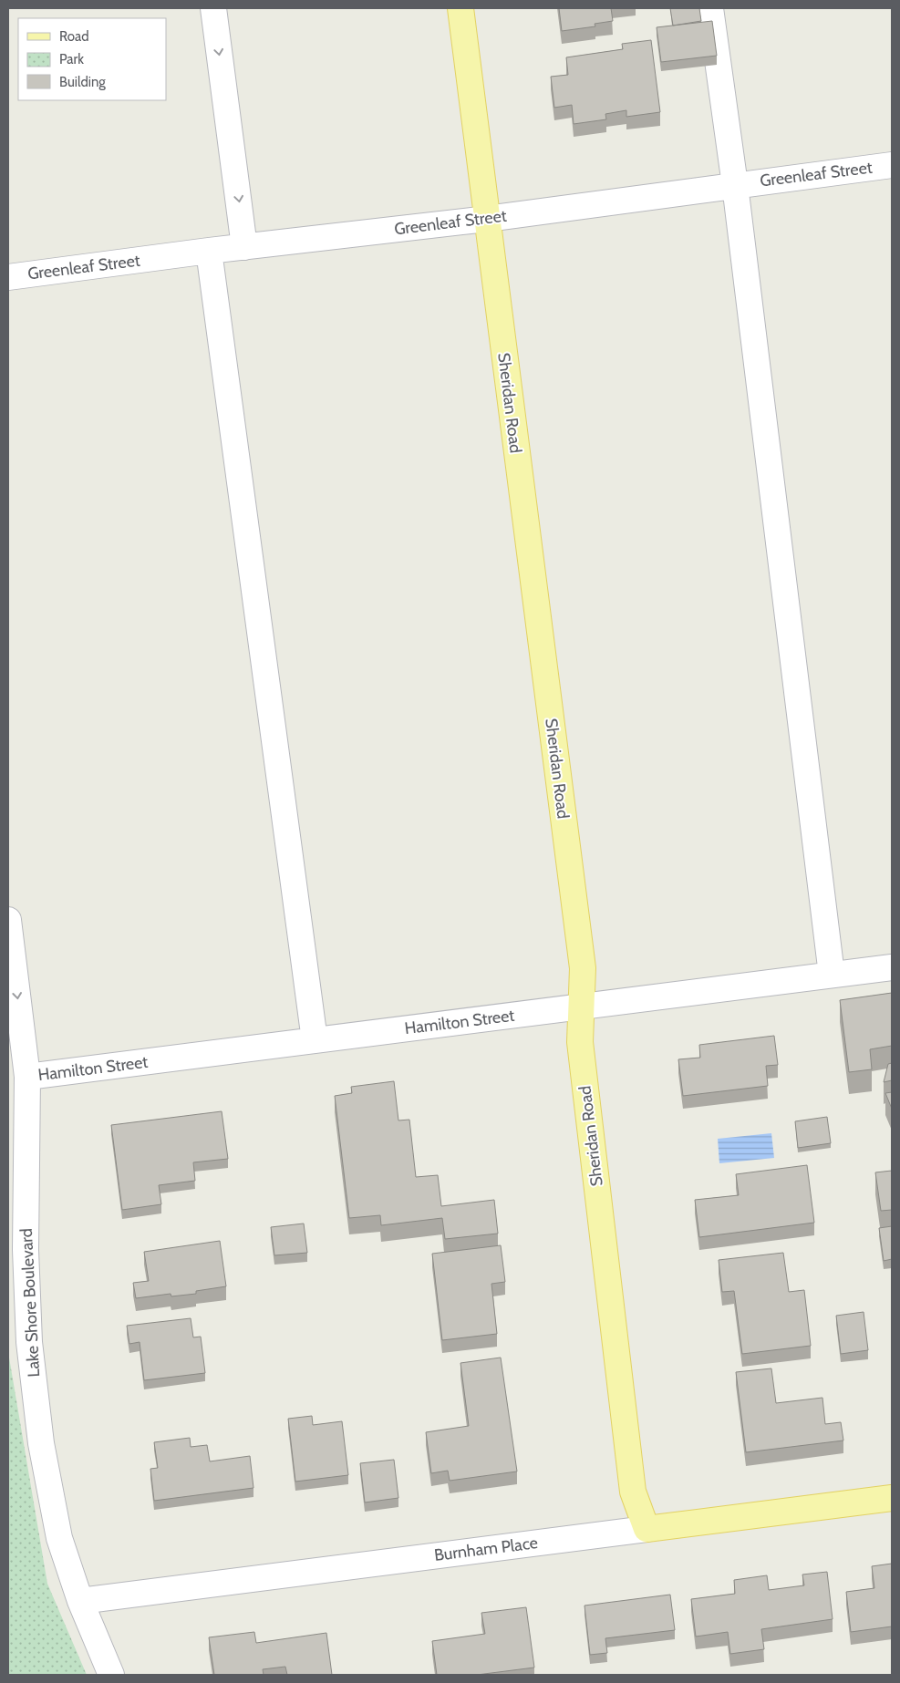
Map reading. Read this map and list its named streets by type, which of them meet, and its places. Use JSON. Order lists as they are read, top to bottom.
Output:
{
  "streets": {
    "main road": ["Sheridan Road", "Burnham Place"],
    "street": ["Greenleaf Street", "Hamilton Street", "Lake Shore Boulevard"]
  },
  "crossings": [
    ["Greenleaf Street", "Sheridan Road"],
    ["Sheridan Road", "Hamilton Street"],
    ["Sheridan Road", "Burnham Place"],
    ["Hamilton Street", "Lake Shore Boulevard"],
    ["Lake Shore Boulevard", "Burnham Place"]
  ],
  "legend": ["Road", "Park", "Building"]
}
